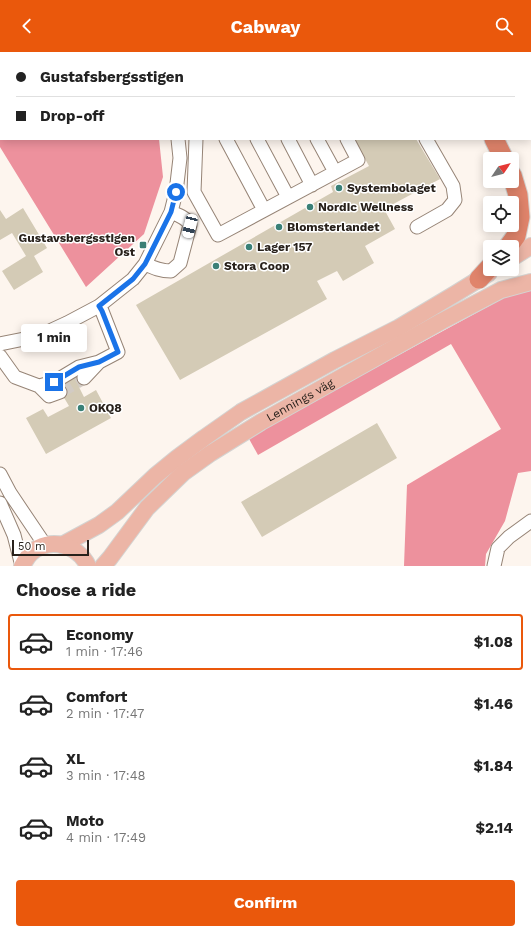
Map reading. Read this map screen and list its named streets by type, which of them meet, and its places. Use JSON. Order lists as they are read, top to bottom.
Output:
{
  "streets": {
    "main road": ["Lennings väg"]
  },
  "places": {
    "other": [
      "Systembolaget",
      "Nordic Wellness",
      "Blomsterlandet",
      "Lager 157",
      "Stora Coop",
      "OKQ8"
    ],
    "transit": ["Gustavsbergsstigen Ost"]
  },
  "scale_bar": "50 m",
  "north": "top right",
  "page": {
    "header": "Cabway",
    "banner": ["Gustafsbergsstigen", "Drop-off"],
    "bubble": "1 min",
    "scale": "50 m",
    "heading": "Choose a ride",
    "list": [
      {
        "name": "Economy",
        "note": "1 min · 17:46",
        "value": "$1.08"
      },
      {
        "name": "Comfort",
        "note": "2 min · 17:47",
        "value": "$1.46"
      },
      {
        "name": "XL",
        "note": "3 min · 17:48",
        "value": "$1.84"
      },
      {
        "name": "Moto",
        "note": "4 min · 17:49",
        "value": "$2.14"
      }
    ],
    "buttons": "Confirm"
  }
}
